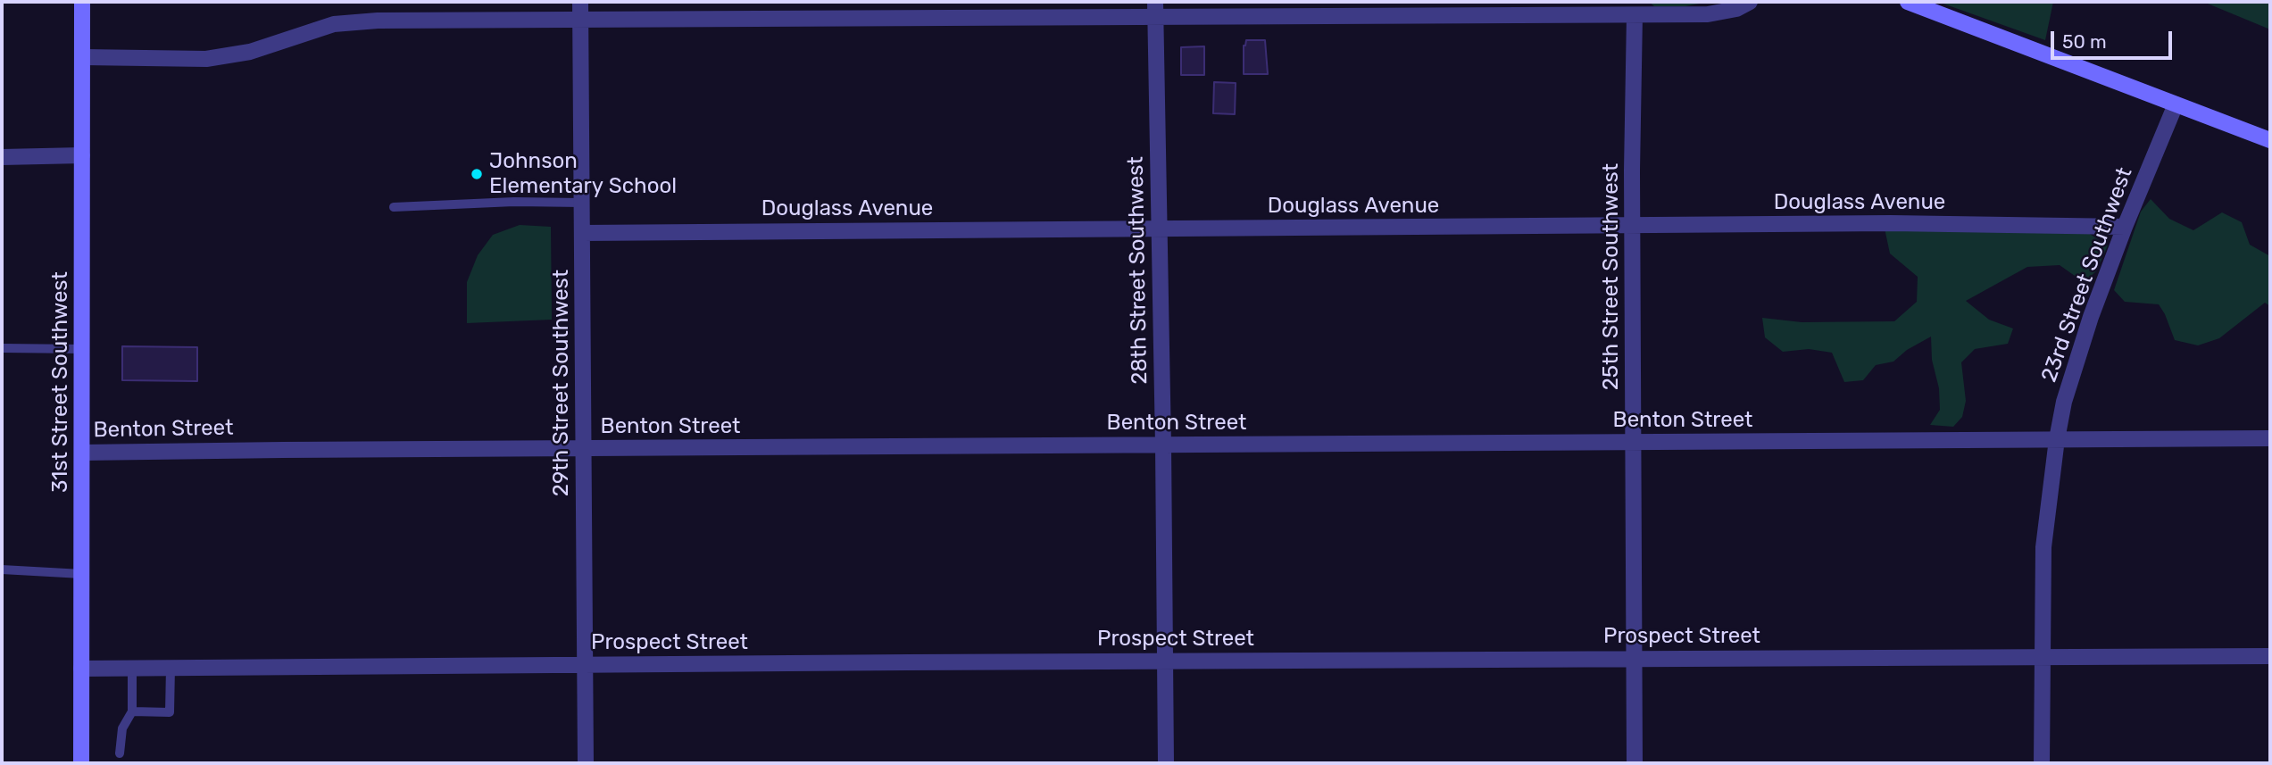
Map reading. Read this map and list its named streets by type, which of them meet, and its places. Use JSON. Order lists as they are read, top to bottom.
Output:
{
  "streets": {
    "main road": ["31st Street Southwest"],
    "street": [
      "Douglass Avenue",
      "28th Street Southwest",
      "23rd Street Southwest",
      "25th Street Southwest",
      "29th Street Southwest",
      "Benton Street",
      "Prospect Street"
    ]
  },
  "crossings": [
    ["Douglass Avenue", "28th Street Southwest"],
    ["Douglass Avenue", "23rd Street Southwest"],
    ["Douglass Avenue", "25th Street Southwest"],
    ["Douglass Avenue", "29th Street Southwest"],
    ["28th Street Southwest", "Benton Street"],
    ["28th Street Southwest", "Prospect Street"],
    ["23rd Street Southwest", "Benton Street"],
    ["23rd Street Southwest", "Prospect Street"],
    ["25th Street Southwest", "Benton Street"],
    ["25th Street Southwest", "Prospect Street"],
    ["31st Street Southwest", "Benton Street"],
    ["31st Street Southwest", "Prospect Street"],
    ["29th Street Southwest", "Benton Street"],
    ["29th Street Southwest", "Prospect Street"]
  ],
  "places": ["Johnson Elementary School"],
  "scale_bar": "50 m"
}
